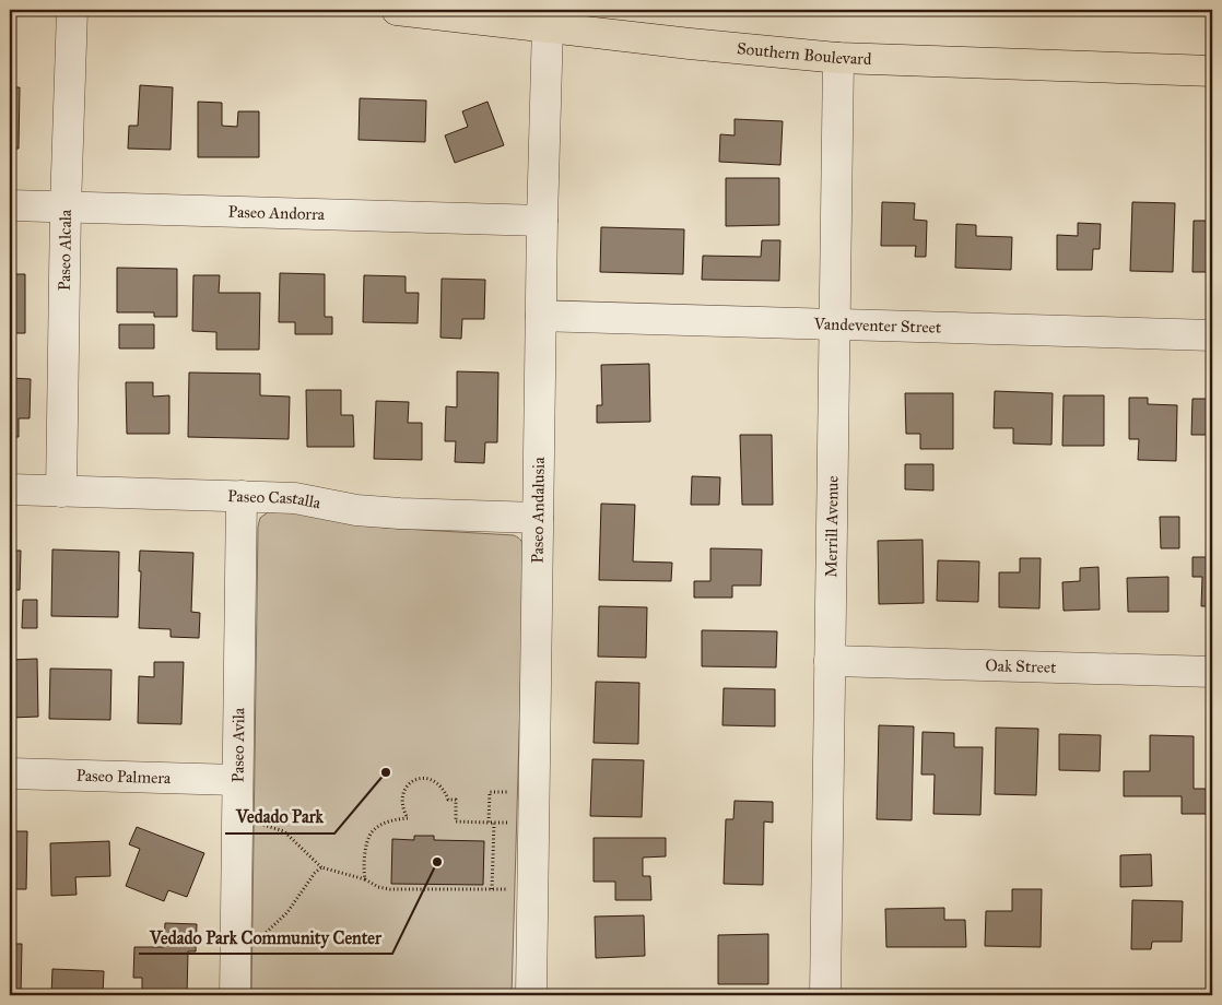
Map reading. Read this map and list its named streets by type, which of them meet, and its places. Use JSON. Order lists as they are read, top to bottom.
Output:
{
  "streets": {
    "main road": ["Southern Boulevard"],
    "street": [
      "Paseo Andorra",
      "Paseo Alcala",
      "Vandeventer Street",
      "Paseo Castalla",
      "Paseo Andalusia",
      "Merrill Avenue",
      "Oak Street",
      "Paseo Avila",
      "Paseo Palmera"
    ]
  },
  "crossings": [
    ["Southern Boulevard", "Paseo Andalusia"],
    ["Southern Boulevard", "Merrill Avenue"],
    ["Paseo Andorra", "Paseo Alcala"],
    ["Paseo Andorra", "Paseo Andalusia"],
    ["Paseo Alcala", "Paseo Castalla"],
    ["Vandeventer Street", "Paseo Andalusia"],
    ["Vandeventer Street", "Merrill Avenue"],
    ["Paseo Castalla", "Paseo Andalusia"],
    ["Paseo Castalla", "Paseo Avila"],
    ["Merrill Avenue", "Oak Street"],
    ["Paseo Avila", "Paseo Palmera"]
  ],
  "places": ["Vedado Park", "Vedado Park Community Center"]
}
